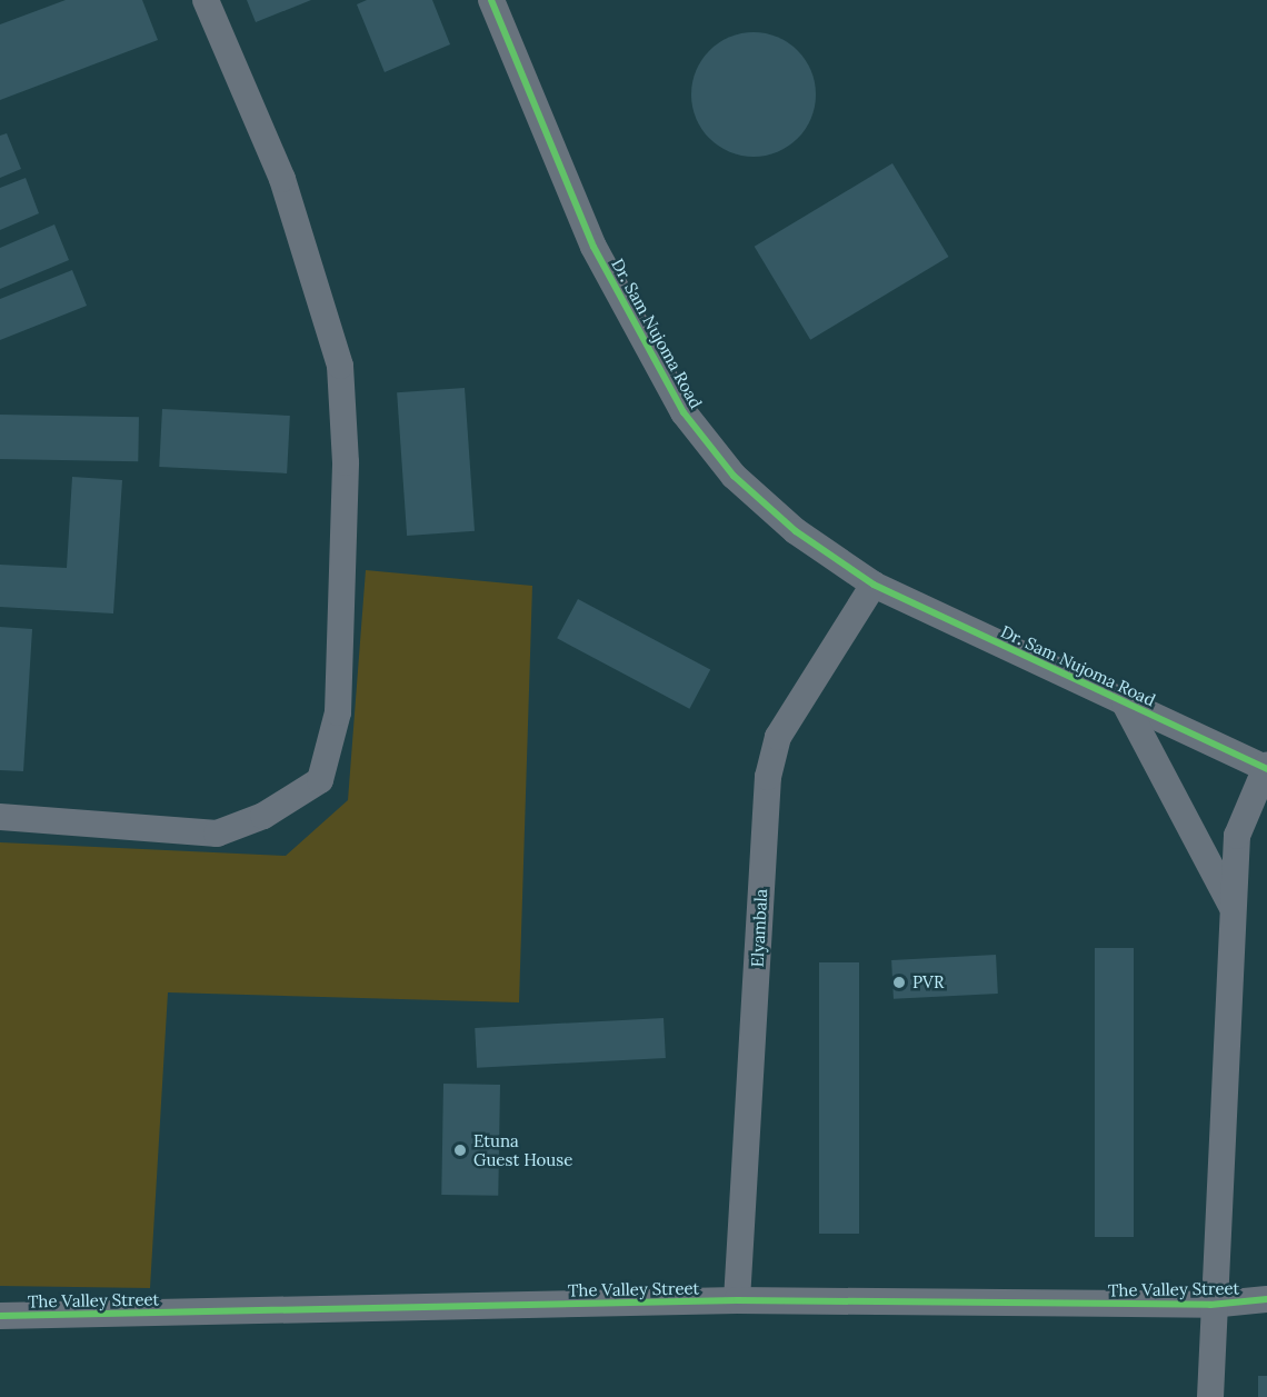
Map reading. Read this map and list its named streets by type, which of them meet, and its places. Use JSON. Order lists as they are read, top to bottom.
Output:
{
  "streets": {
    "street": ["Dr. Sam Nujoma Road", "Elyambala", "The Valley Street"]
  },
  "crossings": [
    ["Dr. Sam Nujoma Road", "Elyambala"],
    ["Elyambala", "The Valley Street"]
  ],
  "places": ["PVR", "Etuna Guest House"]
}
